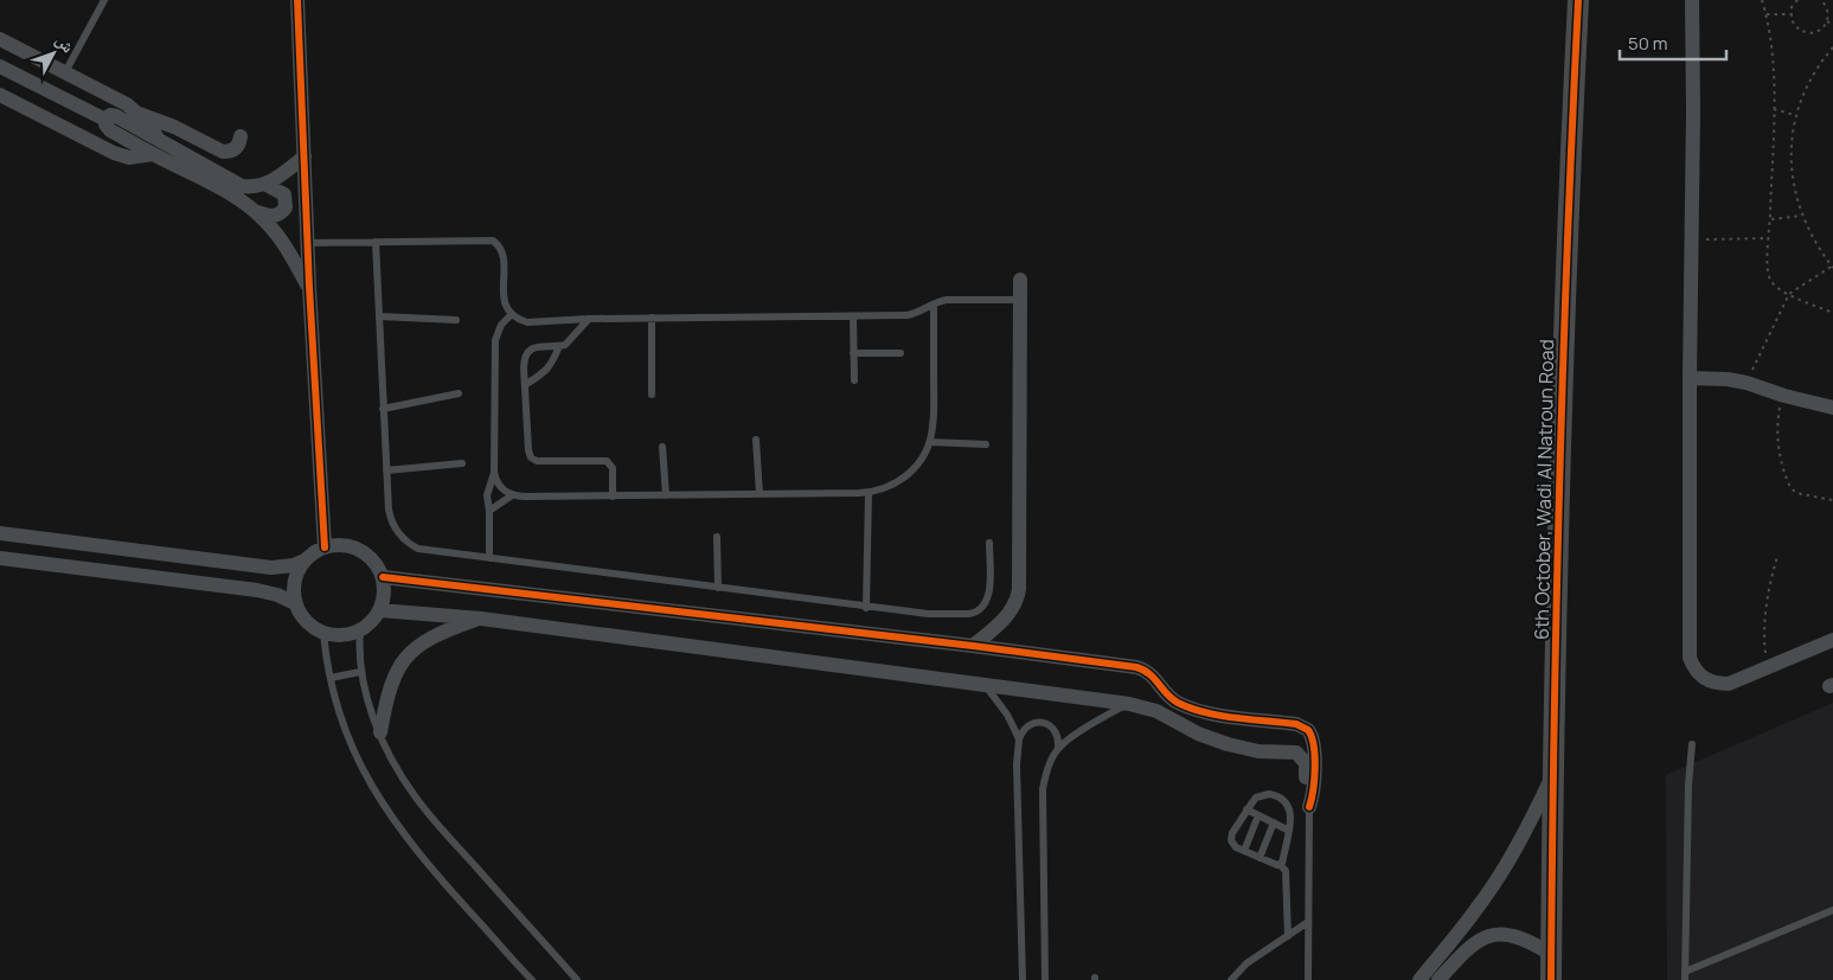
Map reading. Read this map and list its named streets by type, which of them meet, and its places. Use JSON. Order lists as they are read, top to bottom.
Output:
{
  "streets": {
    "street": ["6th October, Wadi Al Natroun Road"]
  },
  "scale_bar": "50 m",
  "north": "top right"
}
